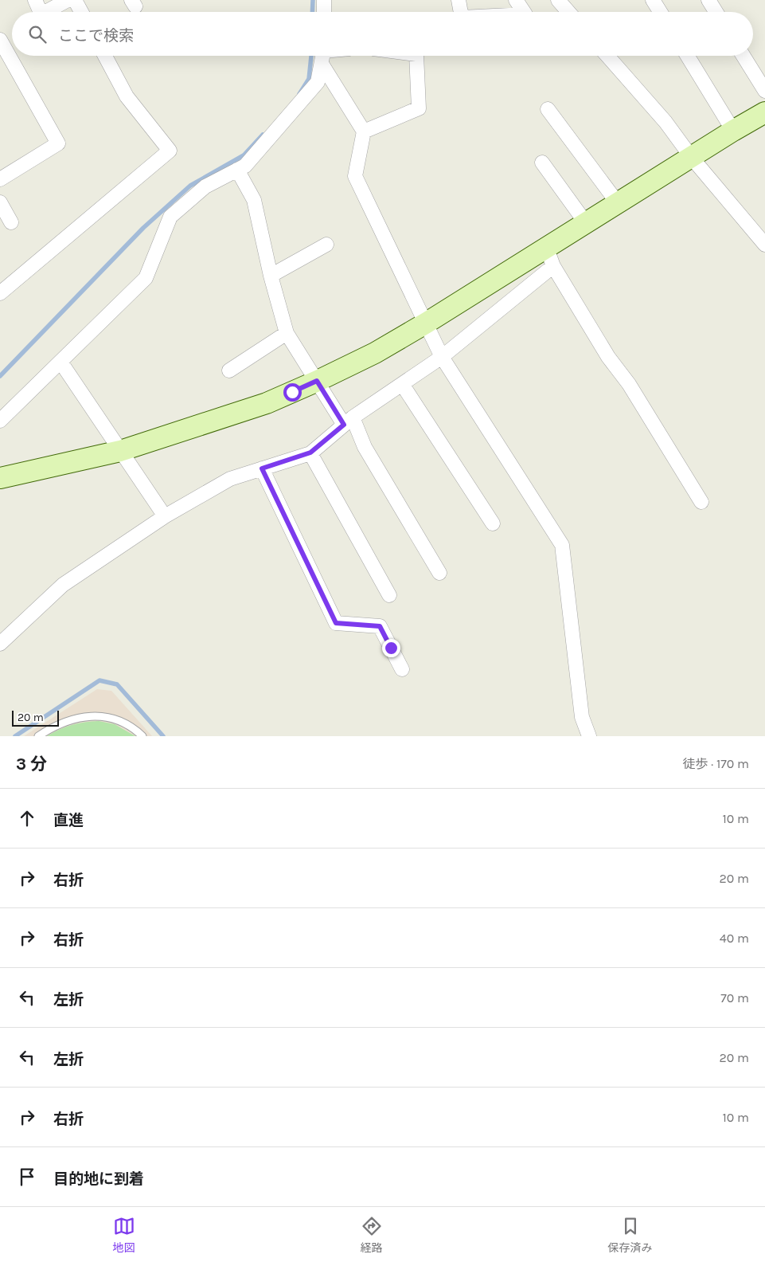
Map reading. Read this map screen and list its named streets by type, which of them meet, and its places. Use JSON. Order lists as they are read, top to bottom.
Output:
{
  "scale_bar": "20 m",
  "page": {
    "search": "ここで検索",
    "scale": "20 m",
    "heading": ["3 分", "徒歩 · 170 m"],
    "list": [
      ["直進", "10 m"],
      ["右折", "20 m"],
      ["右折", "40 m"],
      ["左折", "70 m"],
      ["左折", "20 m"],
      ["右折", "10 m"],
      "目的地に到着"
    ],
    "nav": ["地図", "経路", "保存済み"]
  }
}
